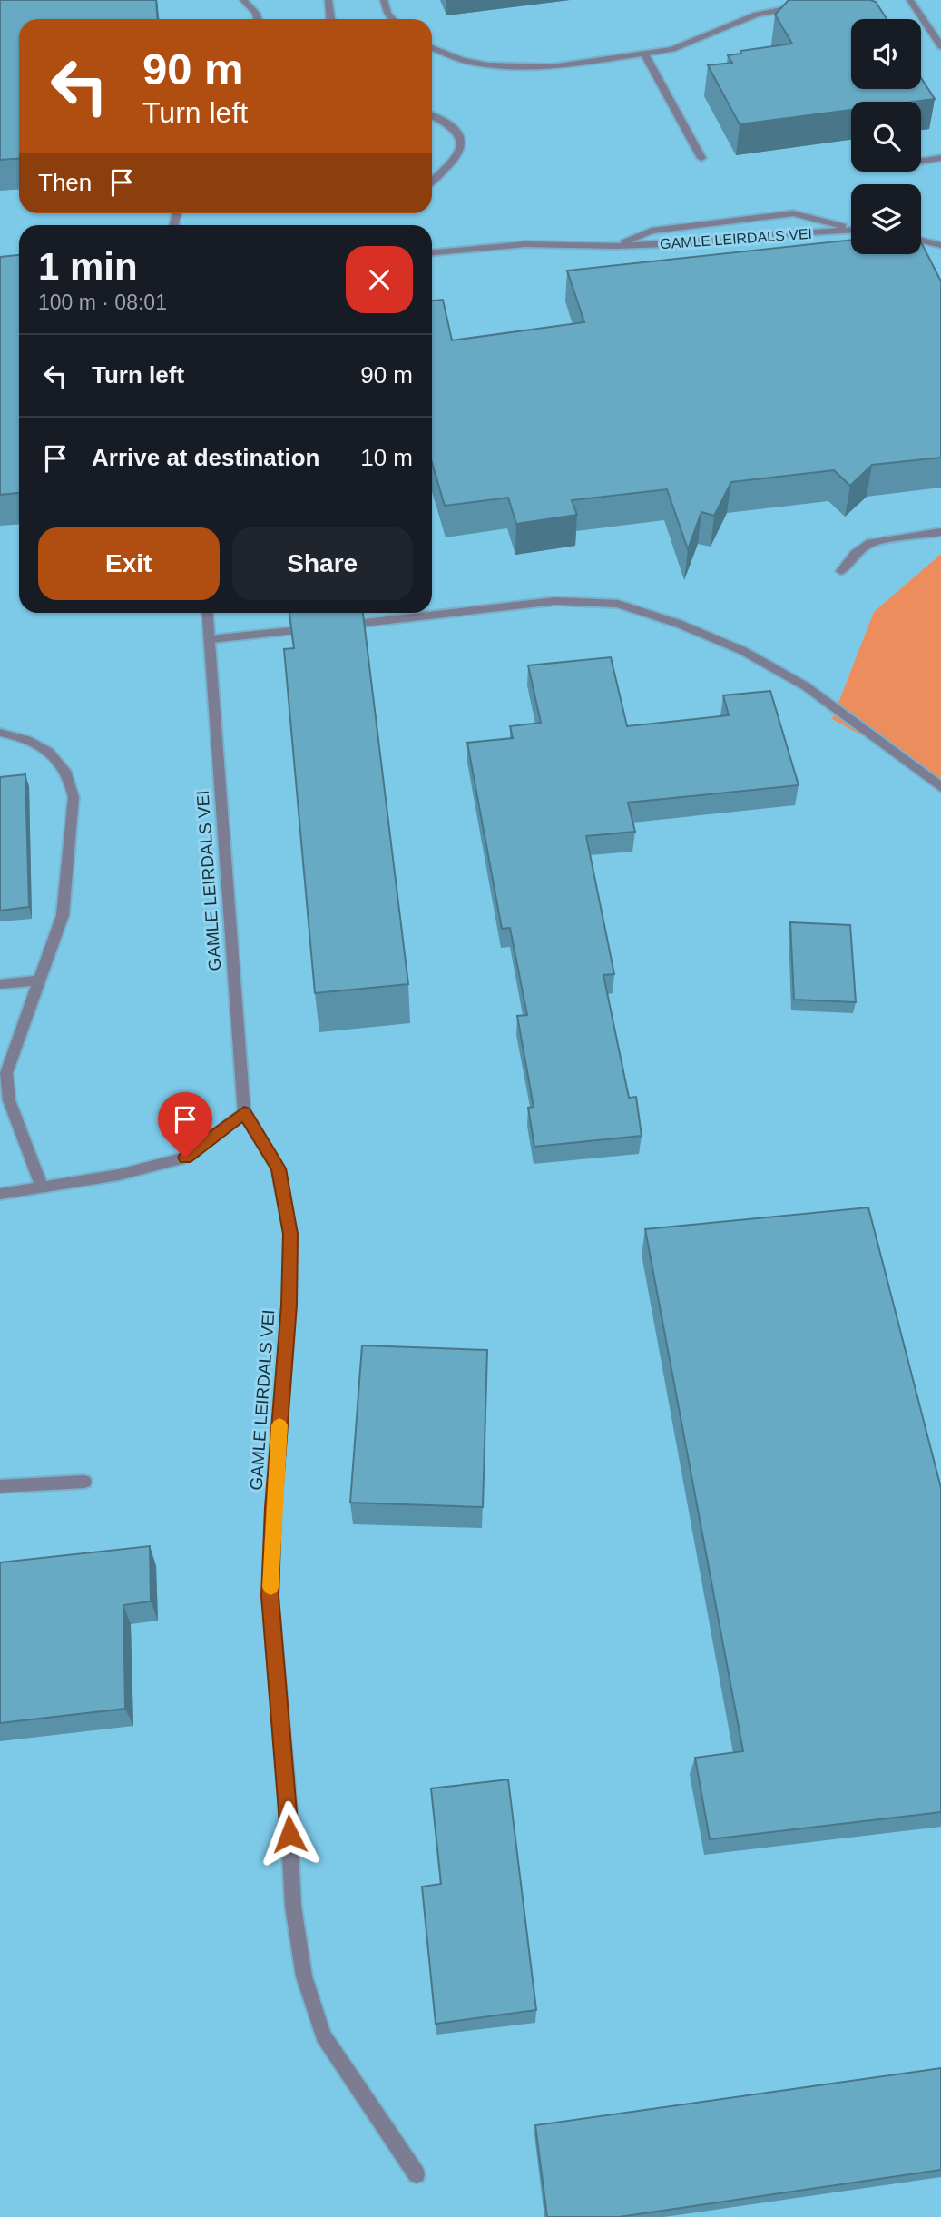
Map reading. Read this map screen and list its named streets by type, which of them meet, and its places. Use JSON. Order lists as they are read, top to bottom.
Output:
{
  "streets": {
    "street": ["GAMLE LEIRDALS VEI"]
  },
  "page": {
    "turn": ["90 m", "Turn left"],
    "then": "Then",
    "heading": ["1 min", "100 m · 08:01"],
    "list": [
      {
        "name": "Turn left",
        "value": "90 m"
      },
      {
        "name": "Arrive at destination",
        "value": "10 m"
      }
    ],
    "buttons": ["Exit", "Share"]
  }
}
